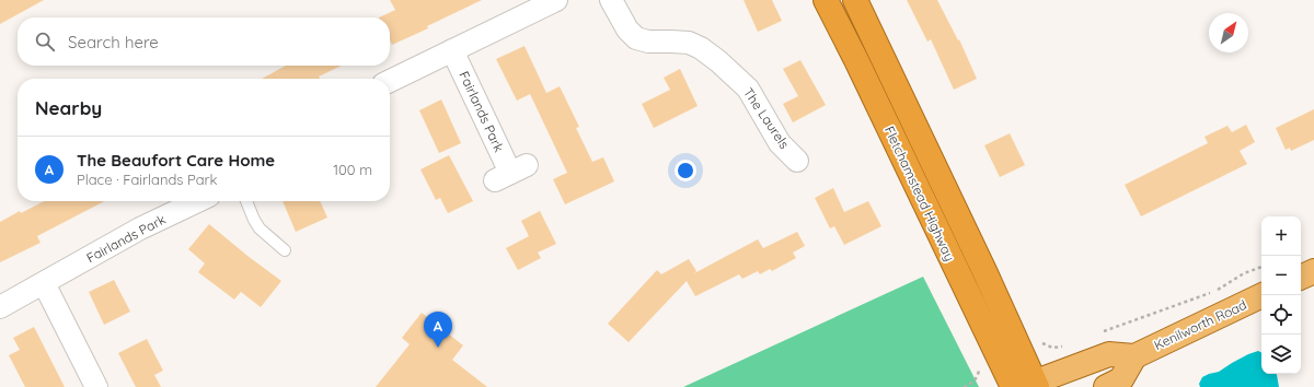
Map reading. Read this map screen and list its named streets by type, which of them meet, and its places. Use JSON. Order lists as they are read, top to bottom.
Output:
{
  "streets": {
    "highway": ["Fletchamstead Highway"],
    "main road": ["Kenilworth Road"],
    "street": ["Fairlands Park", "The Laurels"]
  },
  "north": "top right",
  "page": {
    "search": "Search here",
    "heading": "Nearby",
    "list": [
      {
        "mark": "A",
        "name": "The Beaufort Care Home",
        "note": "Place · Fairlands Park",
        "value": "100 m"
      }
    ],
    "map_buttons": ["+", "−"],
    "pins": "A"
  }
}
